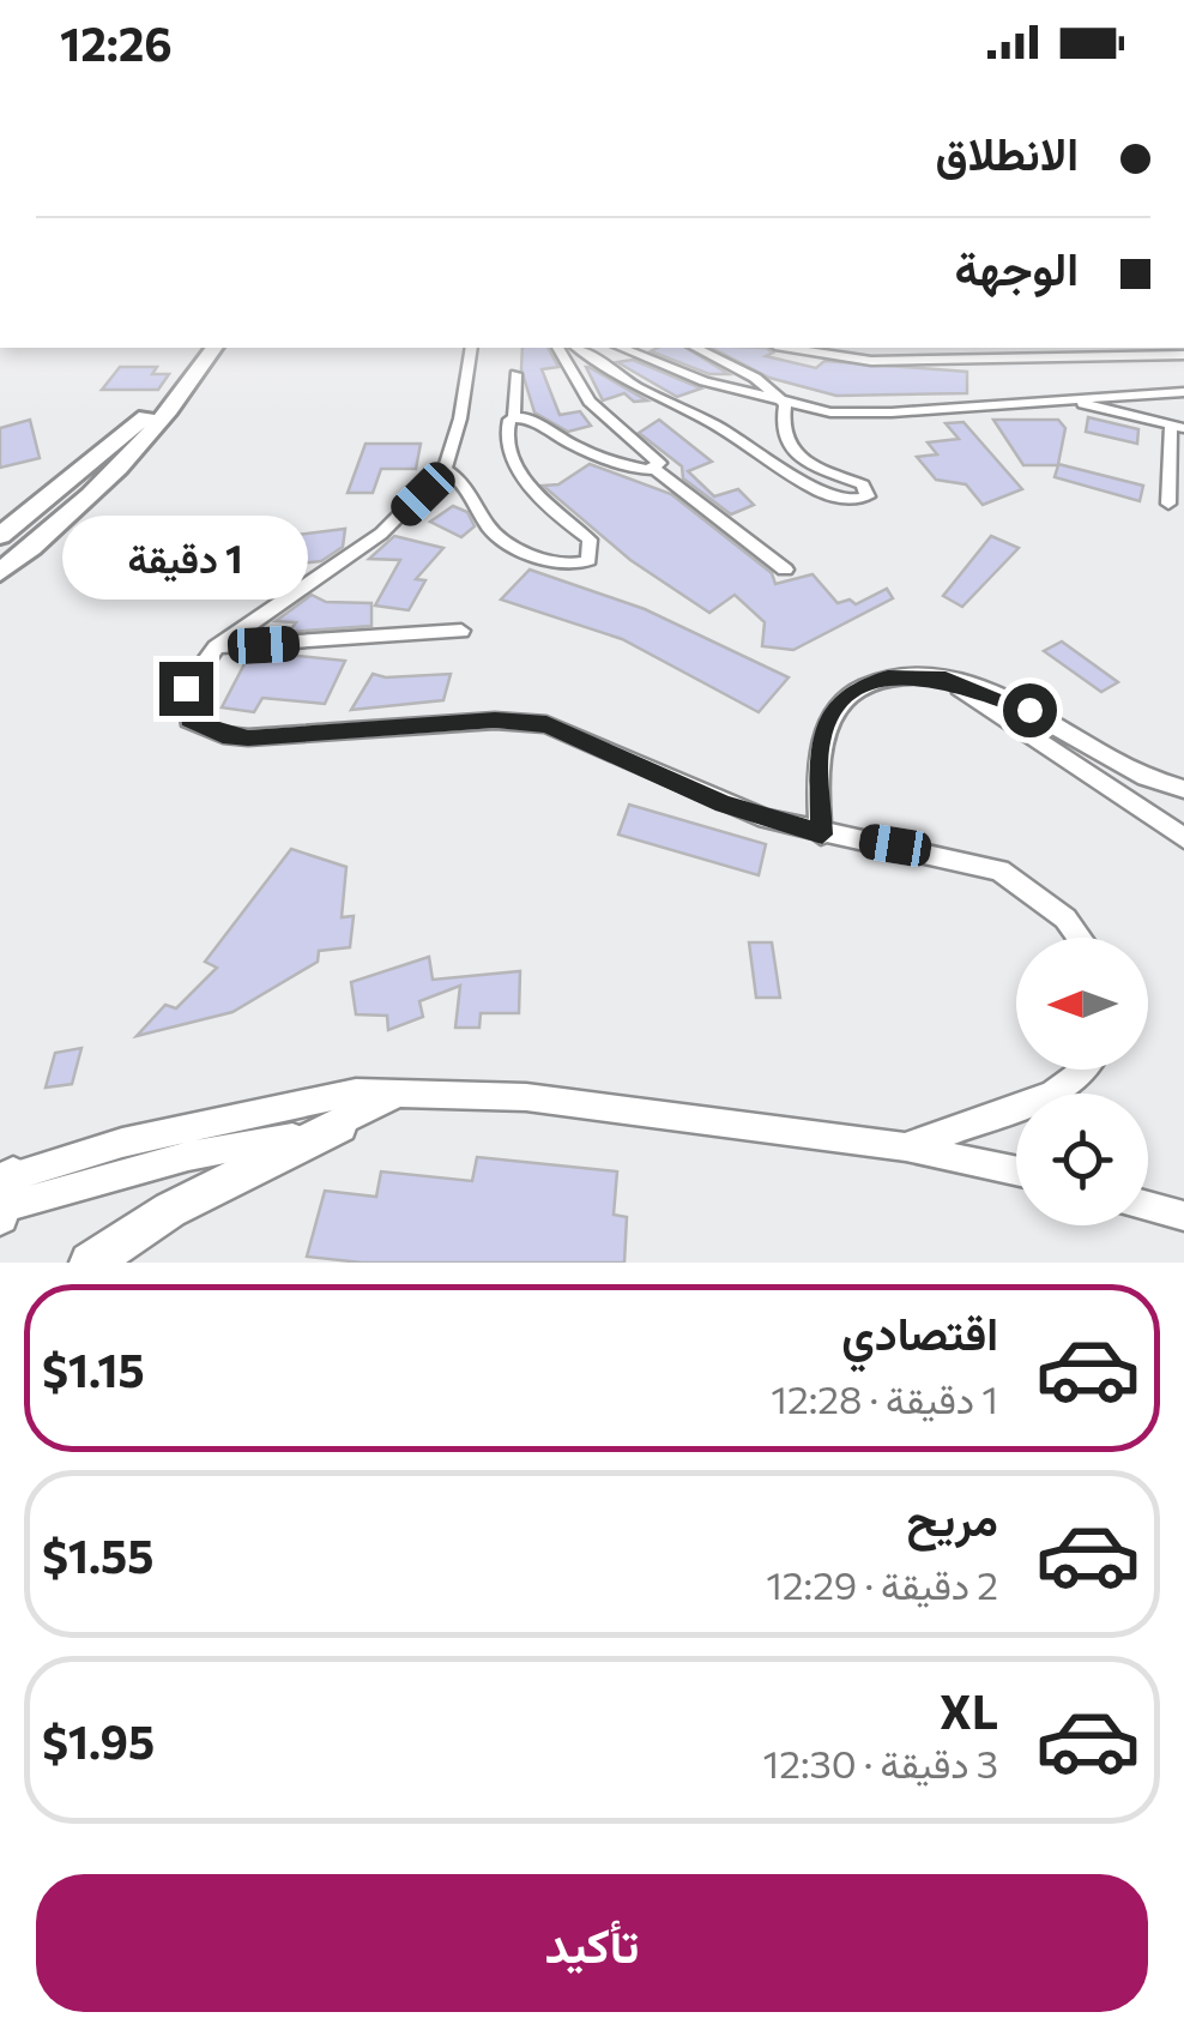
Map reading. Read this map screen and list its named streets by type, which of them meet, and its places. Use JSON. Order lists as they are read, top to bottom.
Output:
{
  "north": "left",
  "page": {
    "status": "12:26",
    "banner": ["الانطلاق", "الوجهة"],
    "bubble": "1 دقيقة",
    "list": [
      {
        "name": "اقتصادي",
        "note": "1 دقيقة · 12:28",
        "value": "$1.15"
      },
      {
        "name": "مريح",
        "note": "2 دقيقة · 12:29",
        "value": "$1.55"
      },
      {
        "name": "XL",
        "note": "3 دقيقة · 12:30",
        "value": "$1.95"
      }
    ],
    "buttons": "تأكيد"
  }
}
